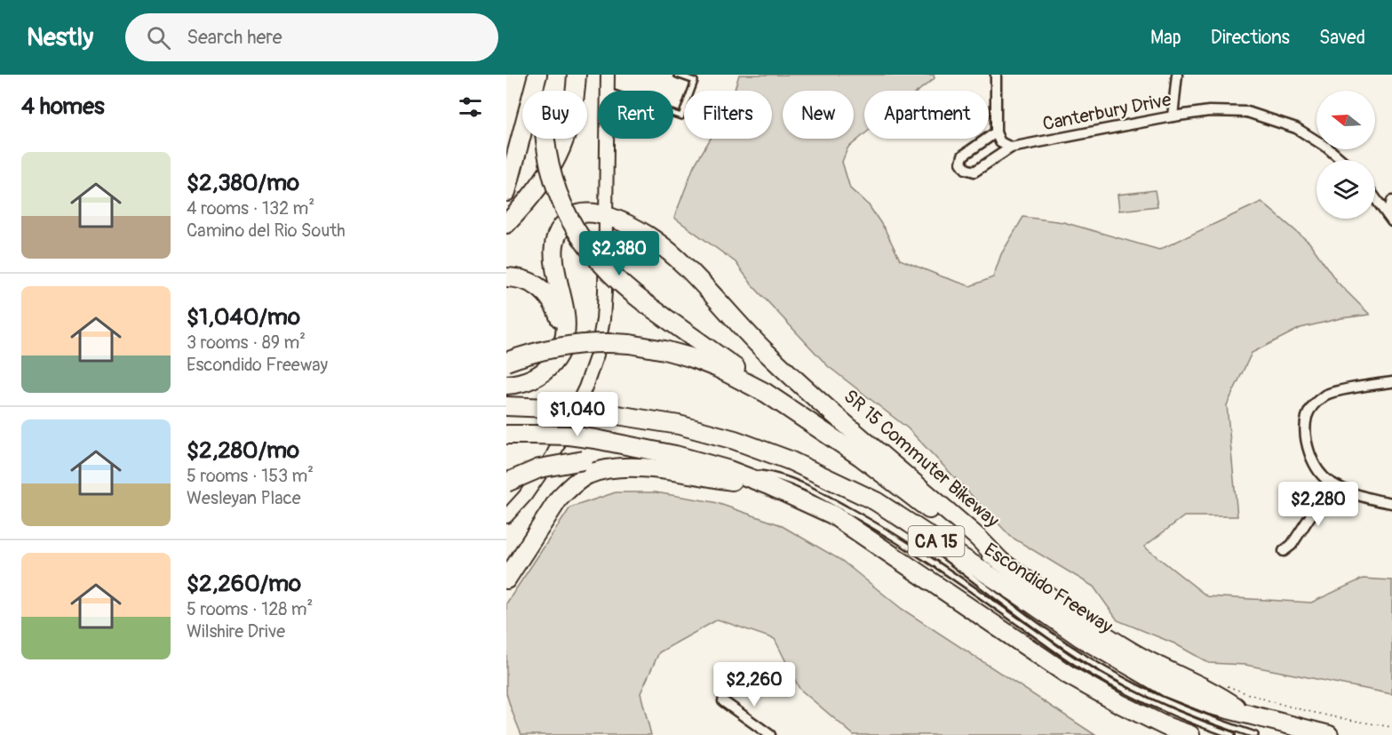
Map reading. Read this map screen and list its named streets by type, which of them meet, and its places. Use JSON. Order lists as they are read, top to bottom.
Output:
{
  "streets": {
    "highway": ["CA 15", "Escondido Freeway"],
    "street": ["Canterbury Drive"]
  },
  "north": "left",
  "page": {
    "header": "Nestly",
    "search": "Search here",
    "nav": ["Map", "Directions", "Saved"],
    "heading": "4 homes",
    "chip": [
      "Buy",
      "Rent",
      "Filters",
      "New",
      "Apartment"
    ],
    "list": [
      {
        "name": "$2,380/mo",
        "note": "4 rooms · 132 m² · Camino del Rio South"
      },
      {
        "name": "$1,040/mo",
        "note": "3 rooms · 89 m² · Escondido Freeway"
      },
      {
        "name": "$2,280/mo",
        "note": "5 rooms · 153 m² · Wesleyan Place"
      },
      {
        "name": "$2,260/mo",
        "note": "5 rooms · 128 m² · Wilshire Drive"
      }
    ],
    "price": [
      "$2,380",
      "$1,040",
      "$2,280",
      "$2,260"
    ]
  }
}
